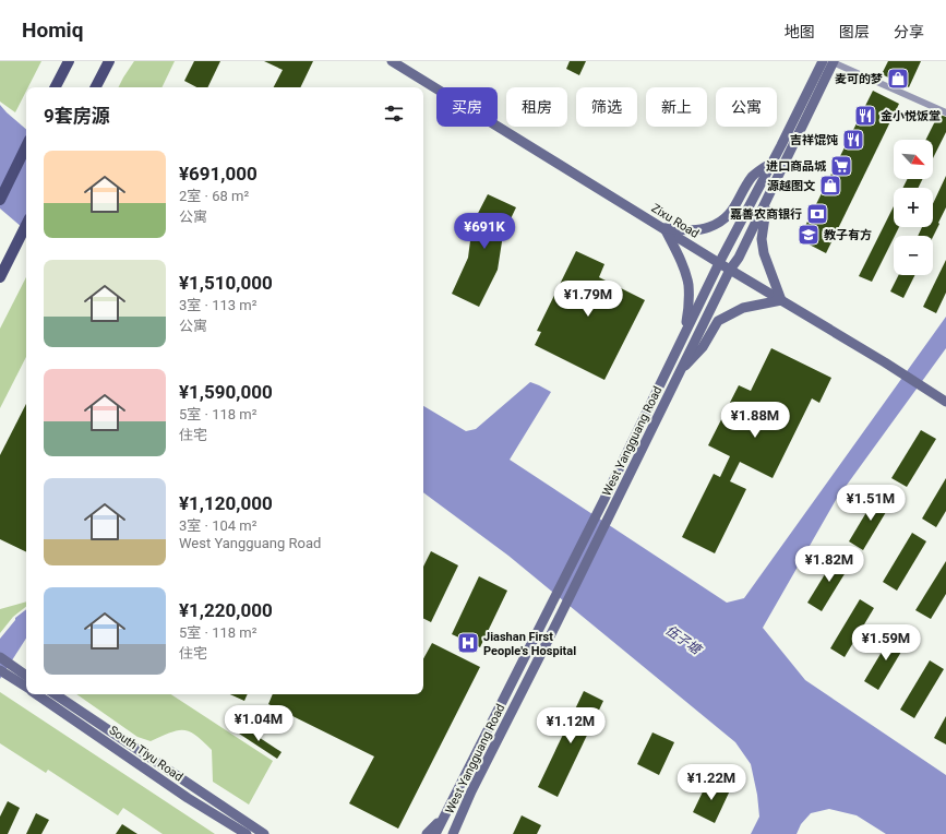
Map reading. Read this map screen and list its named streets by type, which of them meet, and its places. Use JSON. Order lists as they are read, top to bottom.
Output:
{
  "streets": {
    "main road": ["Zixu Road", "West Yangguang Road", "South Tiyu Road"]
  },
  "crossings": [
    ["Zixu Road", "West Yangguang Road"]
  ],
  "water": ["伍子塘"],
  "places": {
    "shop": ["麦可的梦", "源越图文"],
    "restaurant": ["金小悦饭堂", "吉祥馄饨"],
    "supermarket": ["进口商品城"],
    "bank": ["嘉善农商银行"],
    "school or university": ["教子有方"],
    "hospital": ["Jiashan First People's Hospital"]
  },
  "north": "bottom right",
  "page": {
    "header": "Homiq",
    "nav": ["地图", "图层", "分享"],
    "chip": [
      "买房",
      "租房",
      "筛选",
      "新上",
      "公寓"
    ],
    "heading": "9套房源",
    "map_buttons": ["+", "−"],
    "list": [
      {
        "name": "¥691,000",
        "note": "2室 · 68 m² · 公寓"
      },
      {
        "name": "¥1,510,000",
        "note": "3室 · 113 m² · 公寓"
      },
      {
        "name": "¥1,590,000",
        "note": "5室 · 118 m² · 住宅"
      },
      {
        "name": "¥1,120,000",
        "note": "3室 · 104 m² · West Yangguang Road"
      },
      {
        "name": "¥1,220,000",
        "note": "5室 · 118 m² · 住宅"
      }
    ],
    "price": [
      "¥691K",
      "¥1.79M",
      "¥1.88M",
      "¥1.51M",
      "¥1.82M",
      "¥1.59M",
      "¥1.04M",
      "¥1.12M",
      "¥1.22M"
    ]
  }
}
